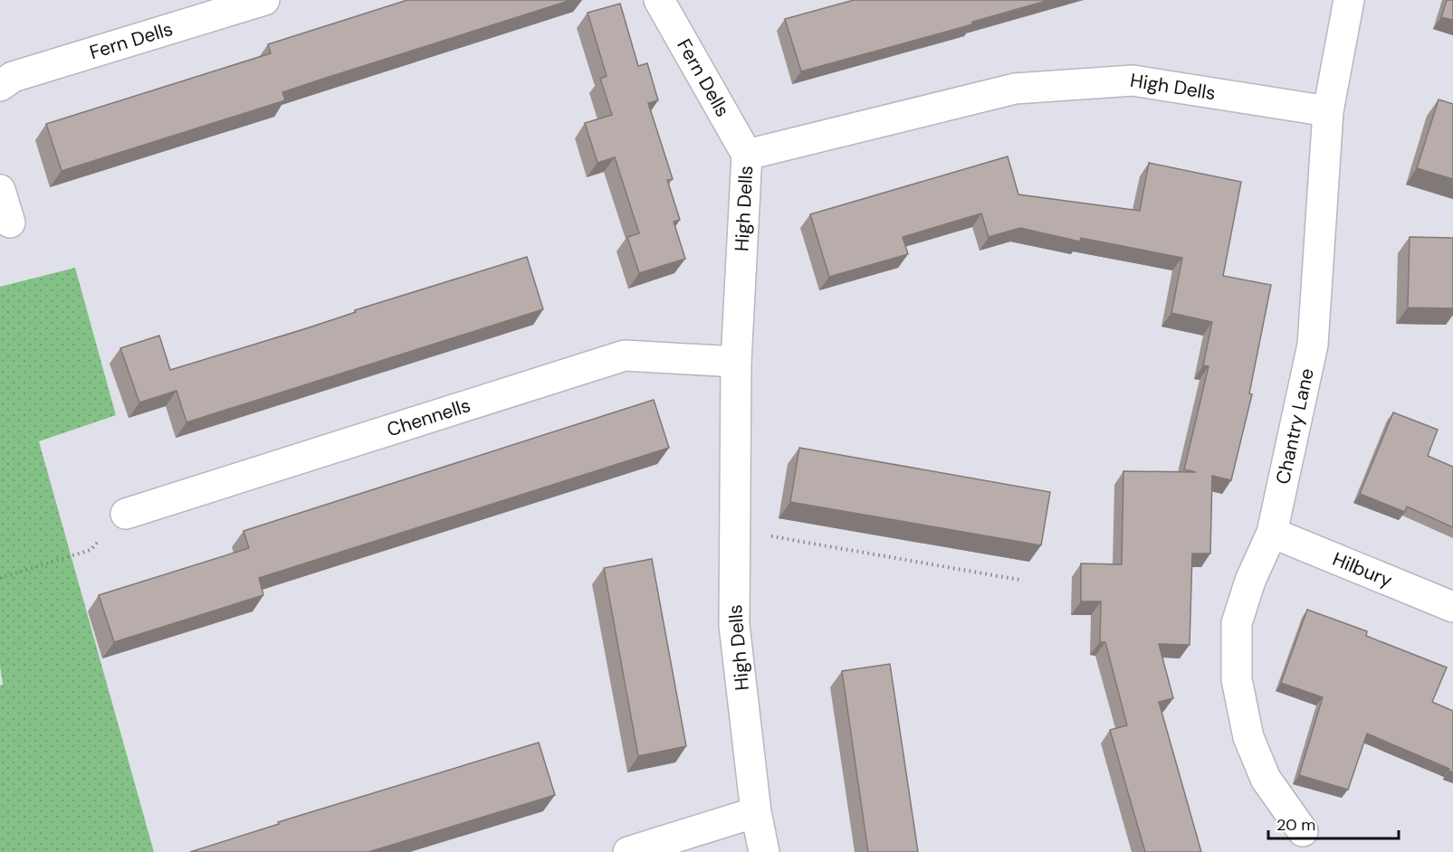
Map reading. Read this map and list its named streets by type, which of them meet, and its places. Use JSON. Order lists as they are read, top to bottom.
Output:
{
  "streets": {
    "street": [
      "Fern Dells",
      "High Dells",
      "Chennells",
      "Chantry Lane",
      "Hilbury"
    ]
  },
  "crossings": [
    ["Fern Dells", "High Dells"],
    ["High Dells", "Chennells"],
    ["High Dells", "Chantry Lane"],
    ["Chantry Lane", "Hilbury"]
  ],
  "scale_bar": "20 m"
}
